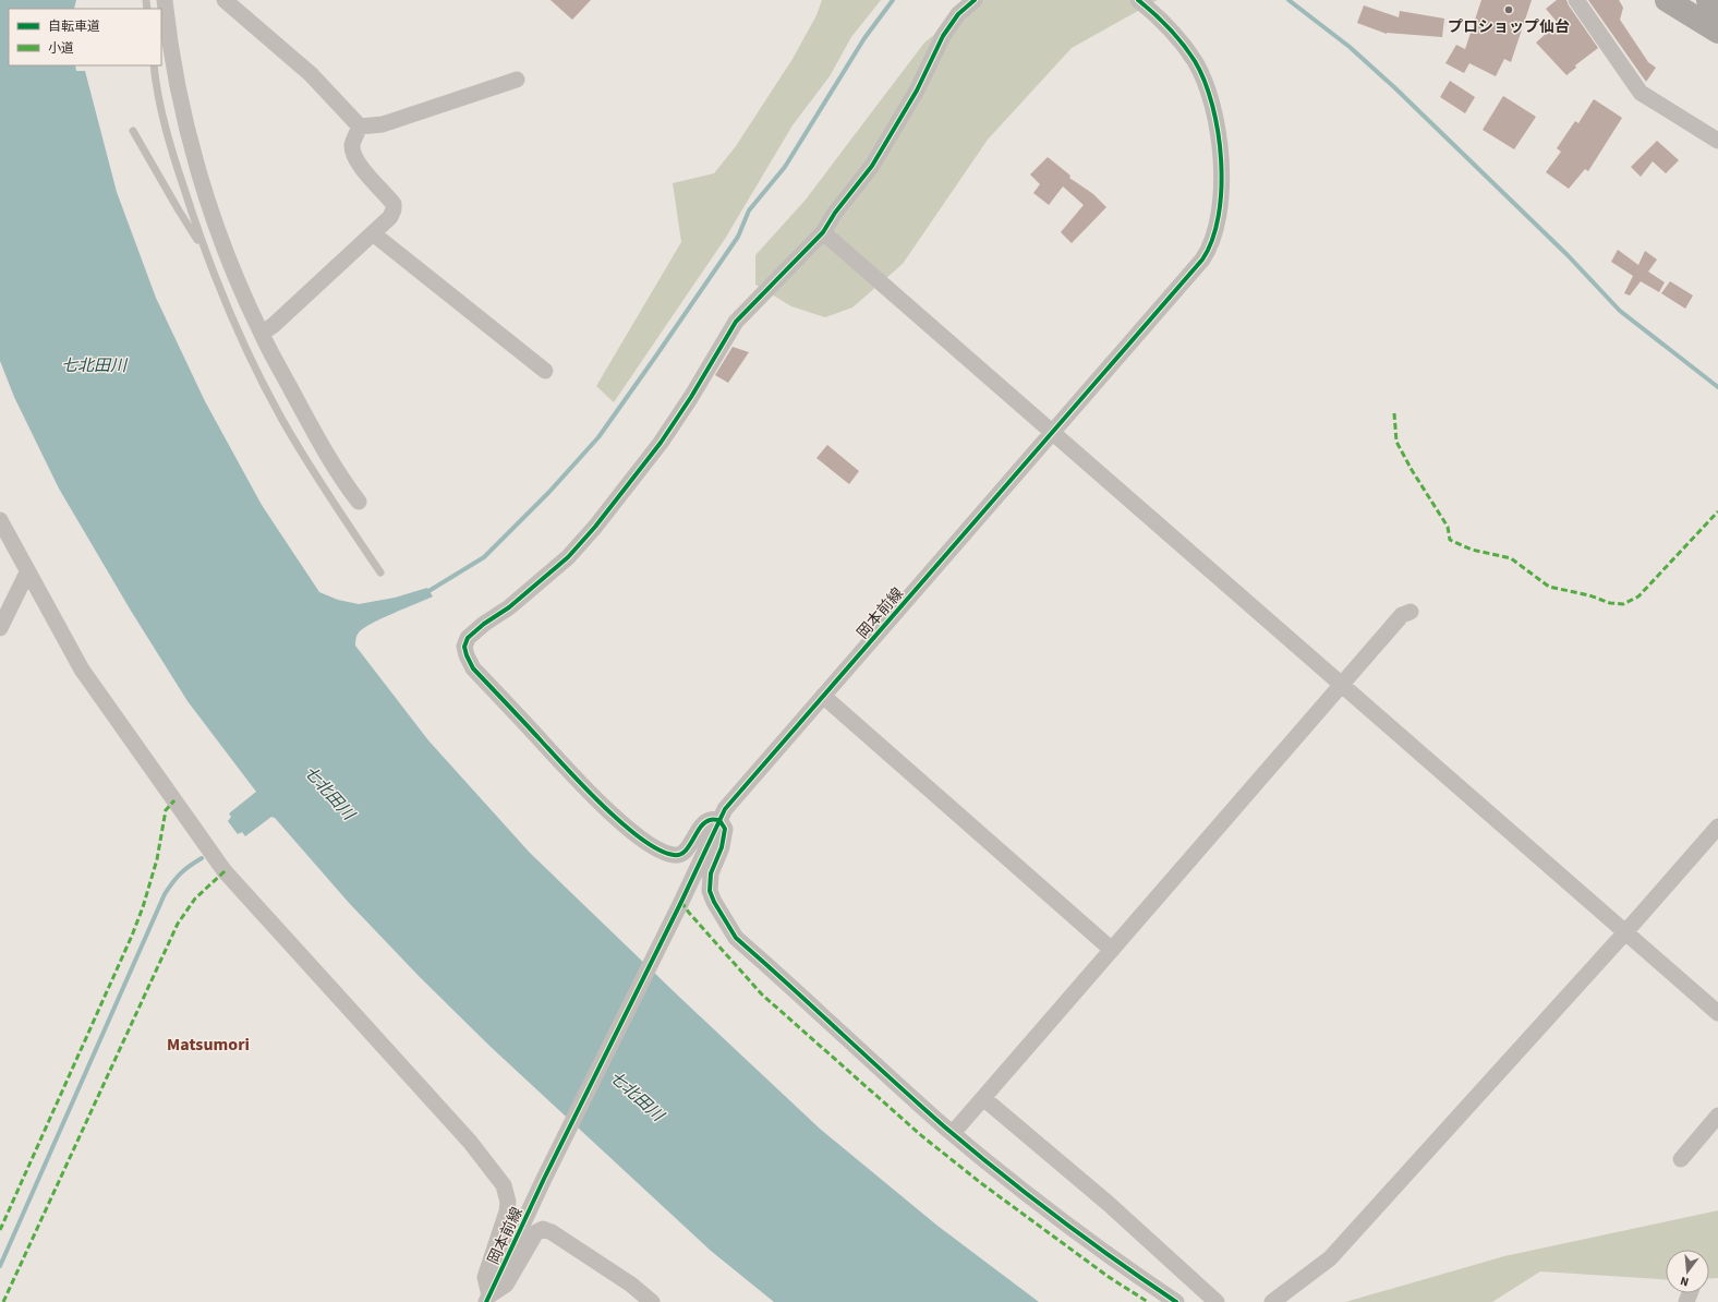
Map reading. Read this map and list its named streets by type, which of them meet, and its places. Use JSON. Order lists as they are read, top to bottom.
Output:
{
  "streets": {
    "street": ["岡本前線"]
  },
  "districts": ["Matsumori"],
  "water": ["七北田川"],
  "places": ["プロショップ仙台"],
  "legend": ["自転車道", "小道"],
  "north": "bottom"
}
